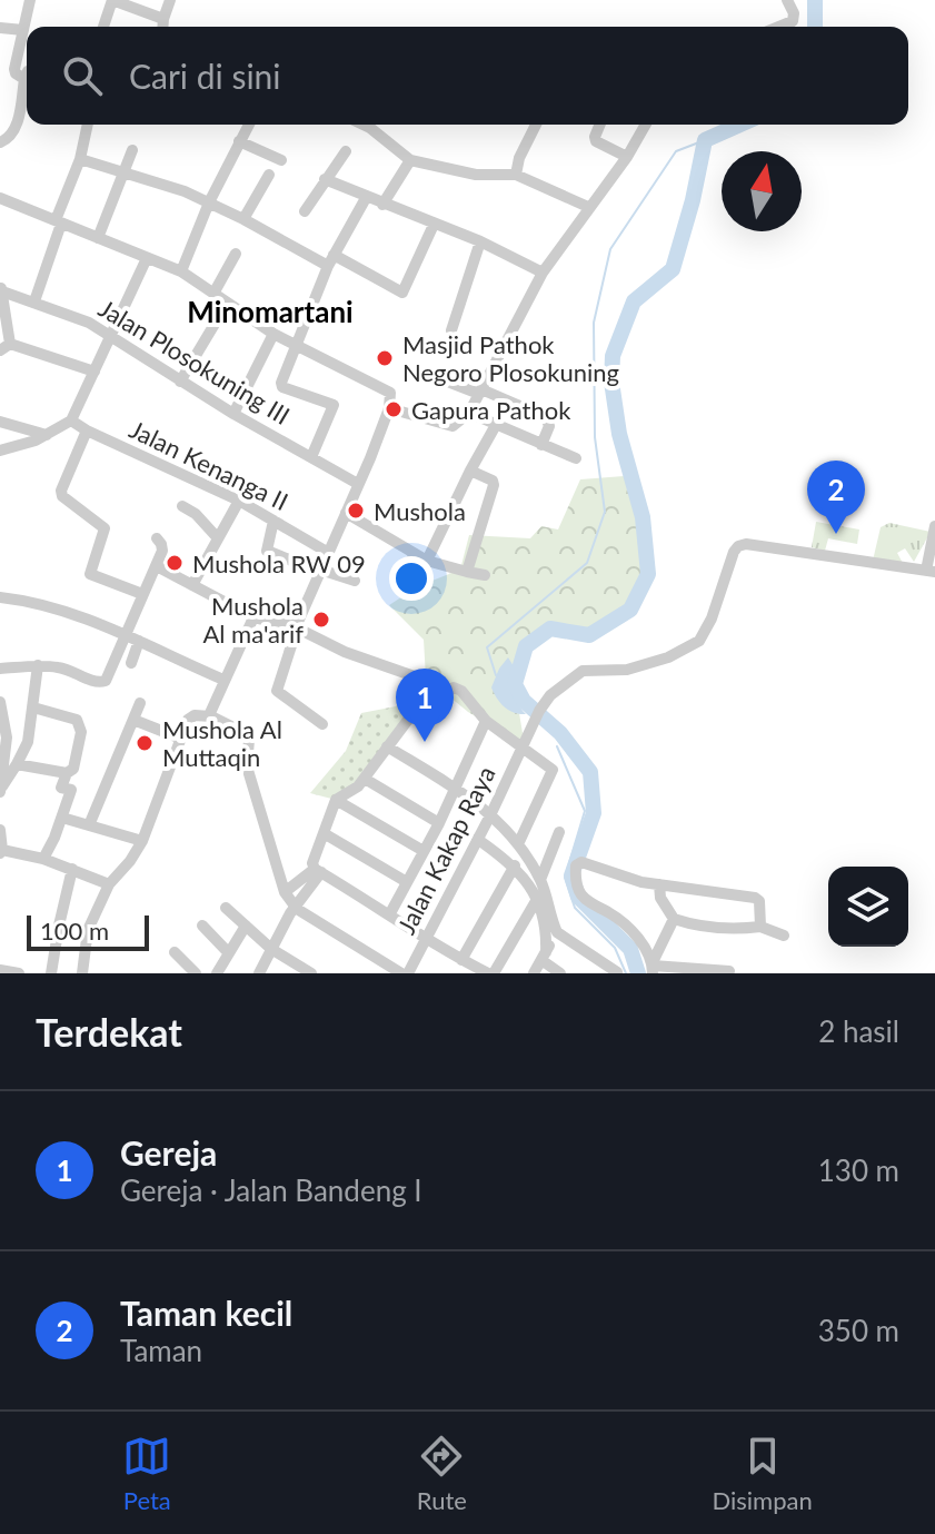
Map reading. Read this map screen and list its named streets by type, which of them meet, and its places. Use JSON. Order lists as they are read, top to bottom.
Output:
{
  "streets": {
    "street": ["Jalan Plosokuning III", "Jalan Kenanga II", "Jalan Kakap Raya"]
  },
  "districts": ["Minomartani"],
  "places": [
    "Masjid Pathok Negoro Plosokuning",
    "Gapura Pathok",
    "Mushola",
    "Mushola RW 09",
    "Mushola Al ma'arif",
    "Mushola Al Muttaqin"
  ],
  "scale_bar": "100 m",
  "north": "top",
  "page": {
    "search": "Cari di sini",
    "pins": ["2", "1"],
    "scale": "100 m",
    "heading": ["Terdekat", "2 hasil"],
    "list": [
      {
        "mark": "1",
        "name": "Gereja",
        "note": "Gereja · Jalan Bandeng I",
        "value": "130 m"
      },
      {
        "mark": "2",
        "name": "Taman kecil",
        "note": "Taman",
        "value": "350 m"
      }
    ],
    "nav": ["Peta", "Rute", "Disimpan"]
  }
}
